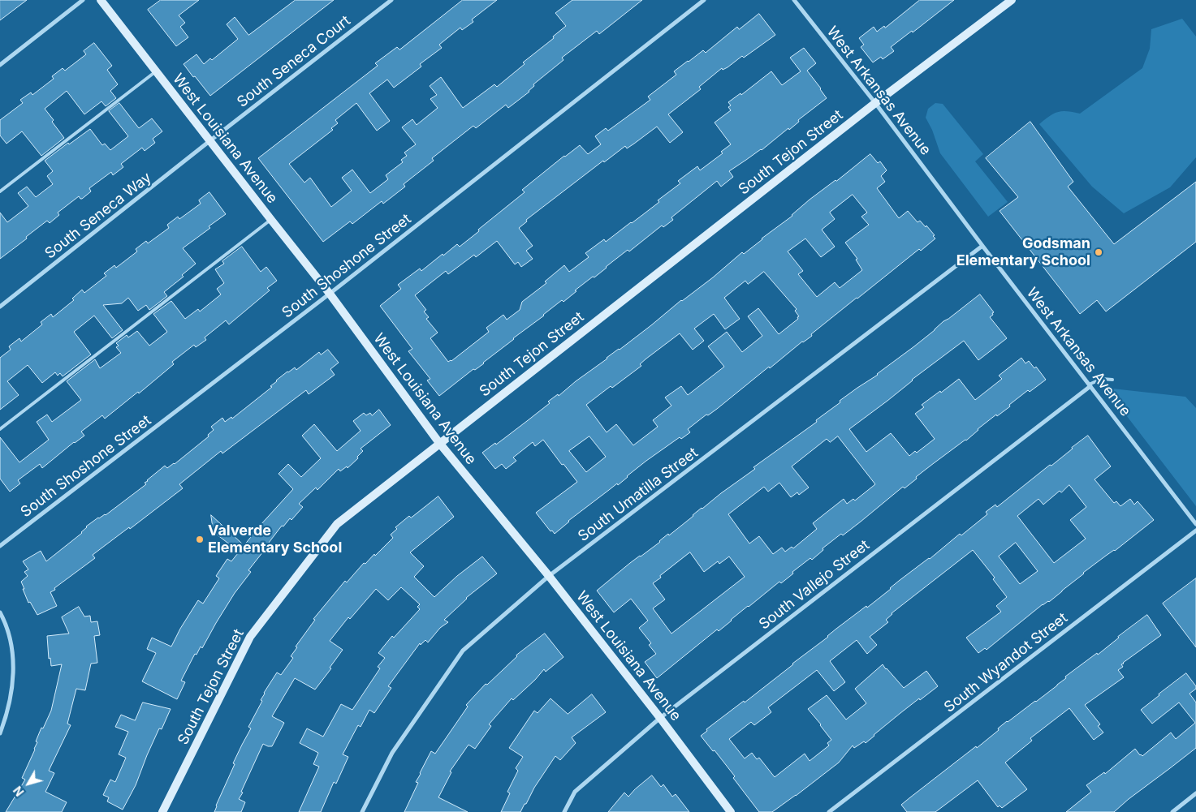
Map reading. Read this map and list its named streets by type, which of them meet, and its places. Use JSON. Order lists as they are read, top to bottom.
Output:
{
  "streets": {
    "street": [
      "South Seneca Court",
      "West Arkansas Avenue",
      "West Louisiana Avenue",
      "South Tejon Street",
      "South Seneca Way",
      "South Shoshone Street",
      "South Umatilla Street",
      "South Vallejo Street",
      "South Wyandot Street"
    ]
  },
  "crossings": [
    ["South Seneca Court", "West Louisiana Avenue"],
    ["South Seneca Court", "South Seneca Way"],
    ["West Arkansas Avenue", "South Tejon Street"],
    ["West Arkansas Avenue", "South Umatilla Street"],
    ["West Arkansas Avenue", "South Vallejo Street"],
    ["West Louisiana Avenue", "South Tejon Street"],
    ["West Louisiana Avenue", "South Seneca Way"],
    ["West Louisiana Avenue", "South Shoshone Street"],
    ["West Louisiana Avenue", "South Umatilla Street"],
    ["West Louisiana Avenue", "South Vallejo Street"]
  ],
  "places": ["Godsman Elementary School", "Valverde Elementary School"],
  "north": "bottom left"
}
